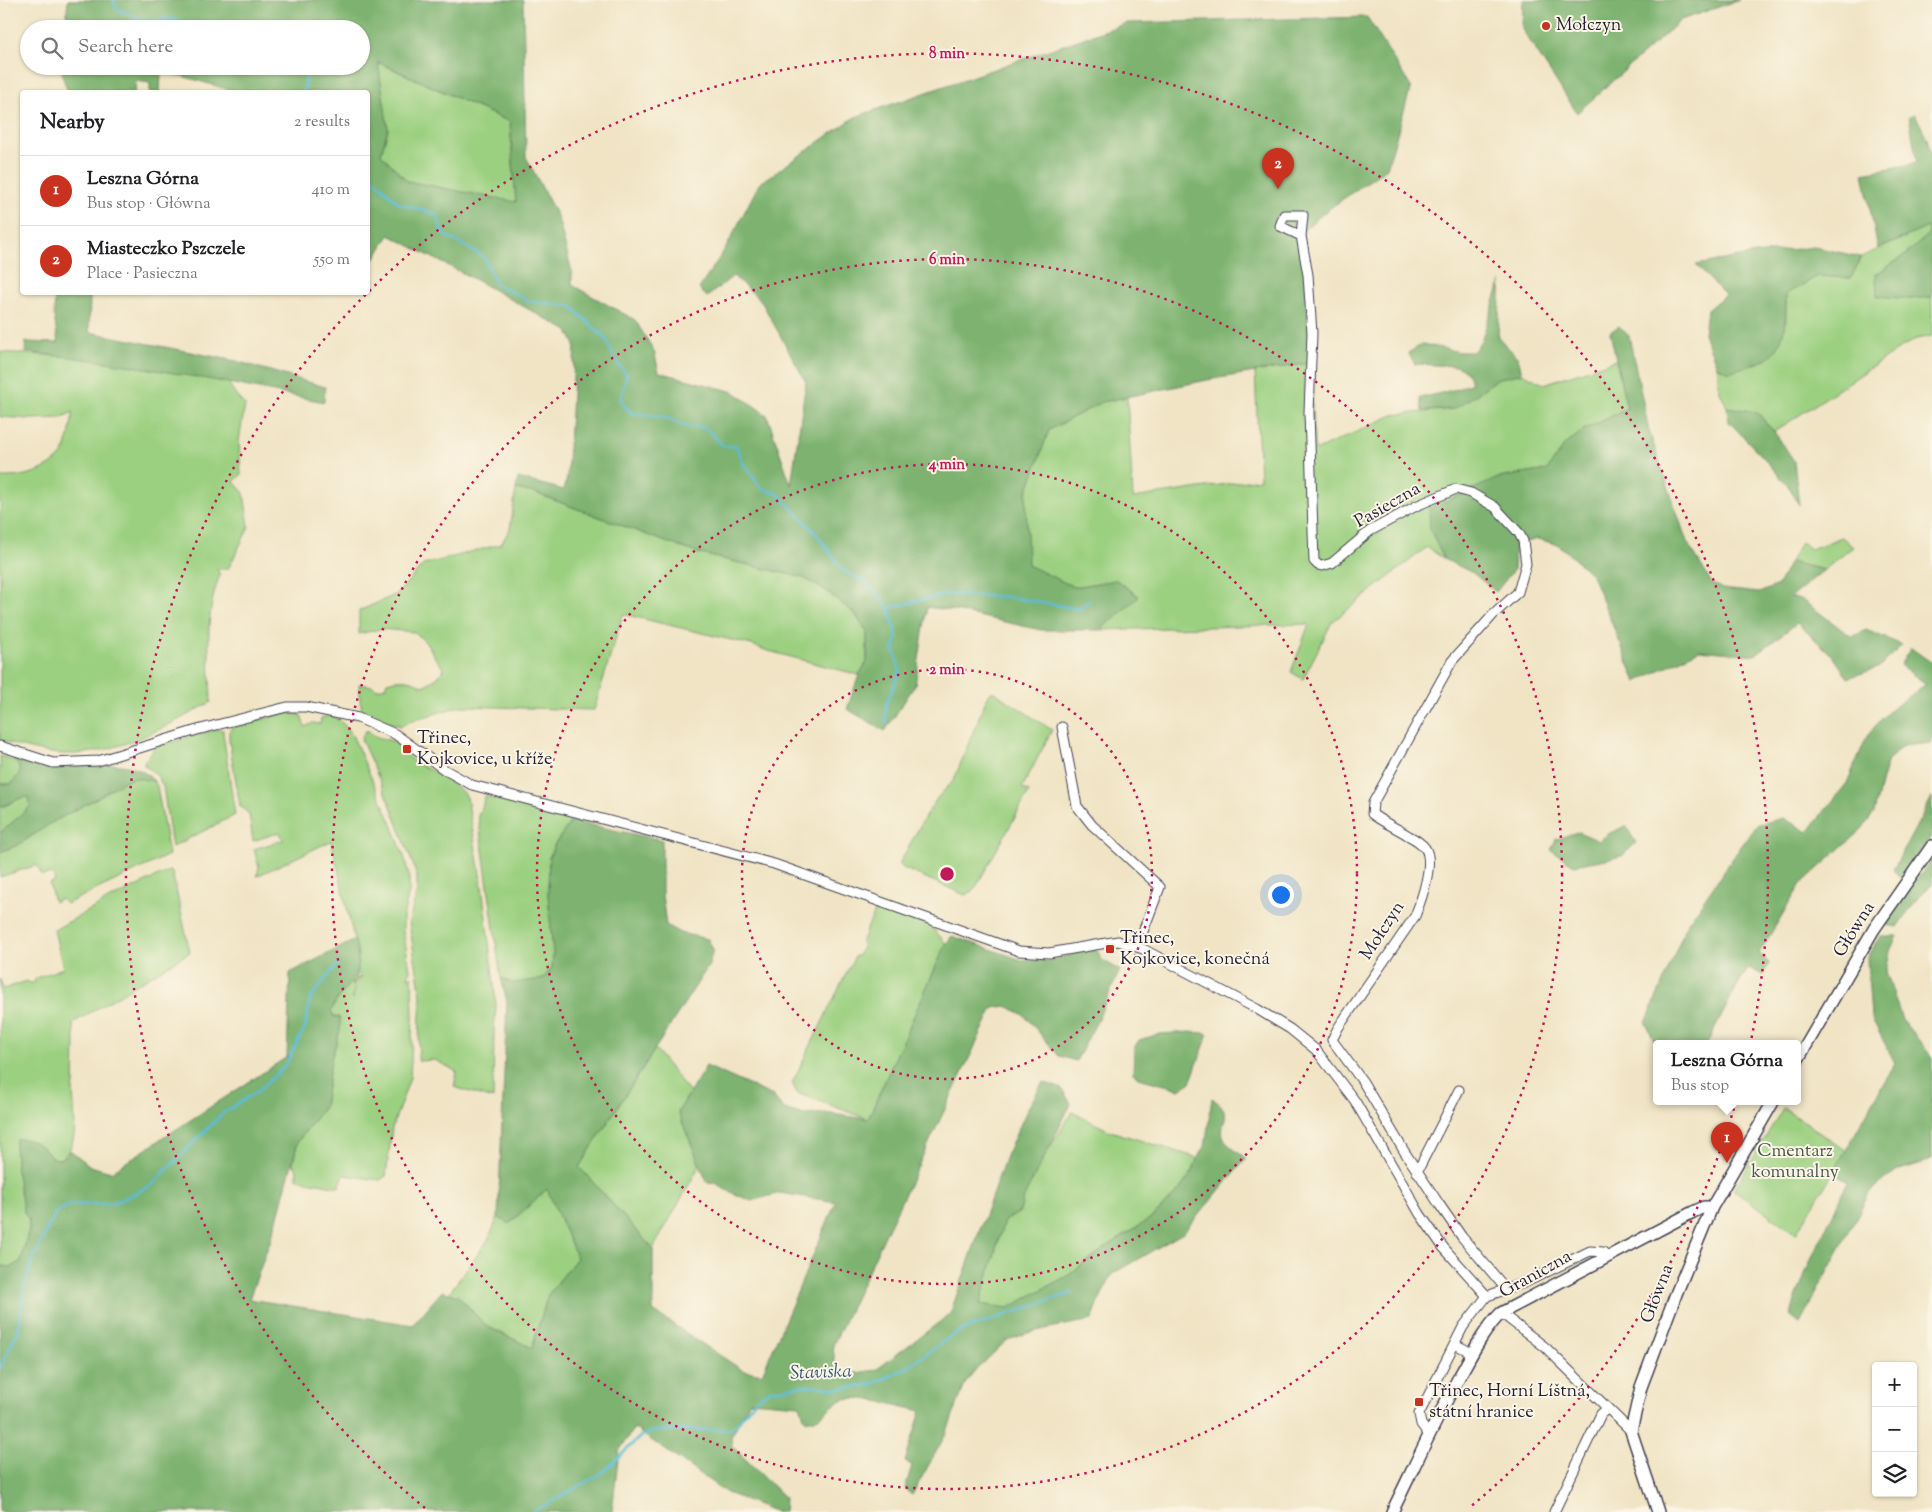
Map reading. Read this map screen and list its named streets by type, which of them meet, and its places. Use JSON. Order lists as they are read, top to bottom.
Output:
{
  "streets": {
    "street": [
      "Pasieczna",
      "Główna",
      "Mołczyn",
      "Graniczna"
    ]
  },
  "crossings": [
    ["Pasieczna", "Mołczyn"],
    ["Główna", "Graniczna"]
  ],
  "water": ["Staviska"],
  "parks": ["Cmentarz komunalny"],
  "places": {
    "other": ["Mołczyn"],
    "transit": ["Třinec, Kojkovice, u kříže", "Třinec, Kojkovice, konečná", "Třinec, Horní Líštná, státní hranice"]
  },
  "page": {
    "search": "Search here",
    "heading": ["Nearby", "2 results"],
    "pins": ["2", "1"],
    "list": [
      {
        "mark": "1",
        "name": "Leszna Górna",
        "note": "Bus stop · Główna",
        "value": "410 m"
      },
      {
        "mark": "2",
        "name": "Miasteczko Pszczele",
        "note": "Place · Pasieczna",
        "value": "550 m"
      }
    ],
    "popup": ["Leszna Górna", "Bus stop"],
    "map_buttons": ["+", "−"]
  },
  "rings": [
    "8 min",
    "6 min",
    "4 min",
    "2 min"
  ]
}
